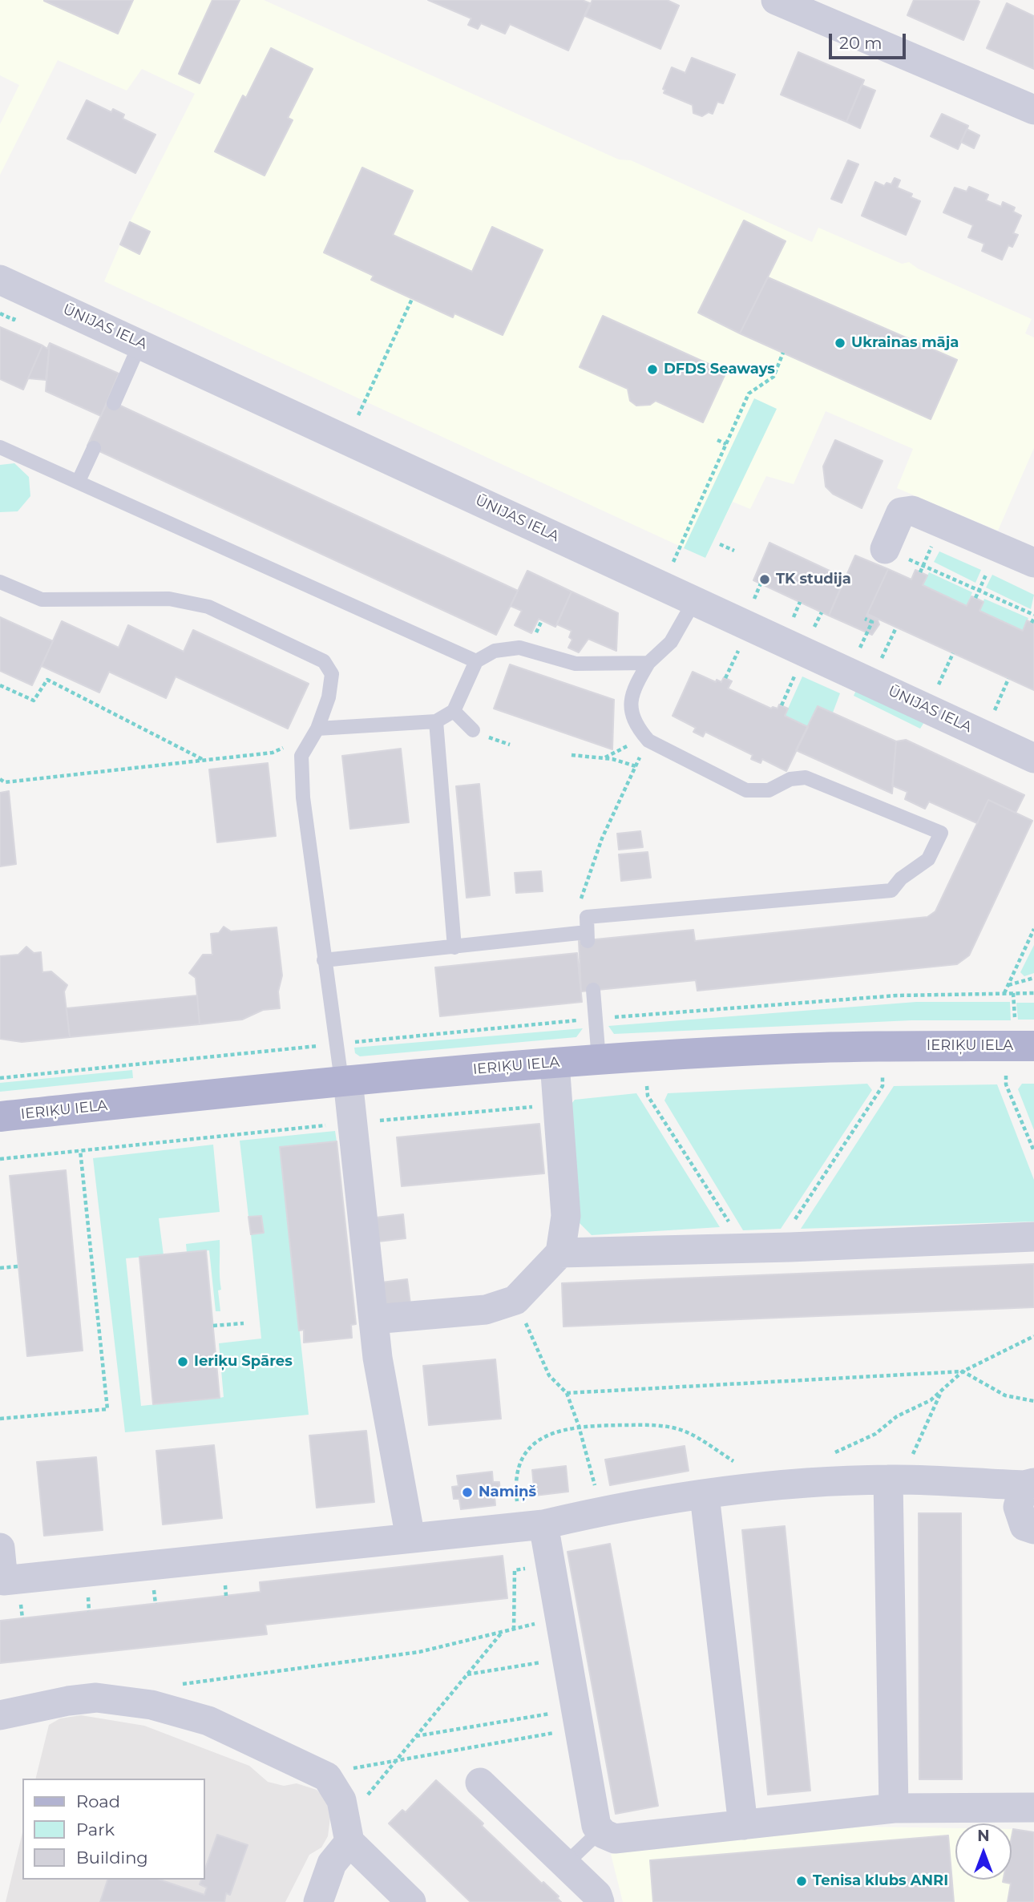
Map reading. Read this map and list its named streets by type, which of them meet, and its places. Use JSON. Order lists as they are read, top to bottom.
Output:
{
  "streets": {
    "main road": ["IERIĶU IELA"],
    "street": ["ŪNIJAS IELA"]
  },
  "places": [
    "Ukrainas māja",
    "DFDS Seaways",
    "TK studija",
    "Ieriķu Spāres",
    "Namiņš",
    "Tenisa klubs ANRI"
  ],
  "legend": ["Road", "Park", "Building"],
  "scale_bar": "20 m",
  "north": "top"
}
